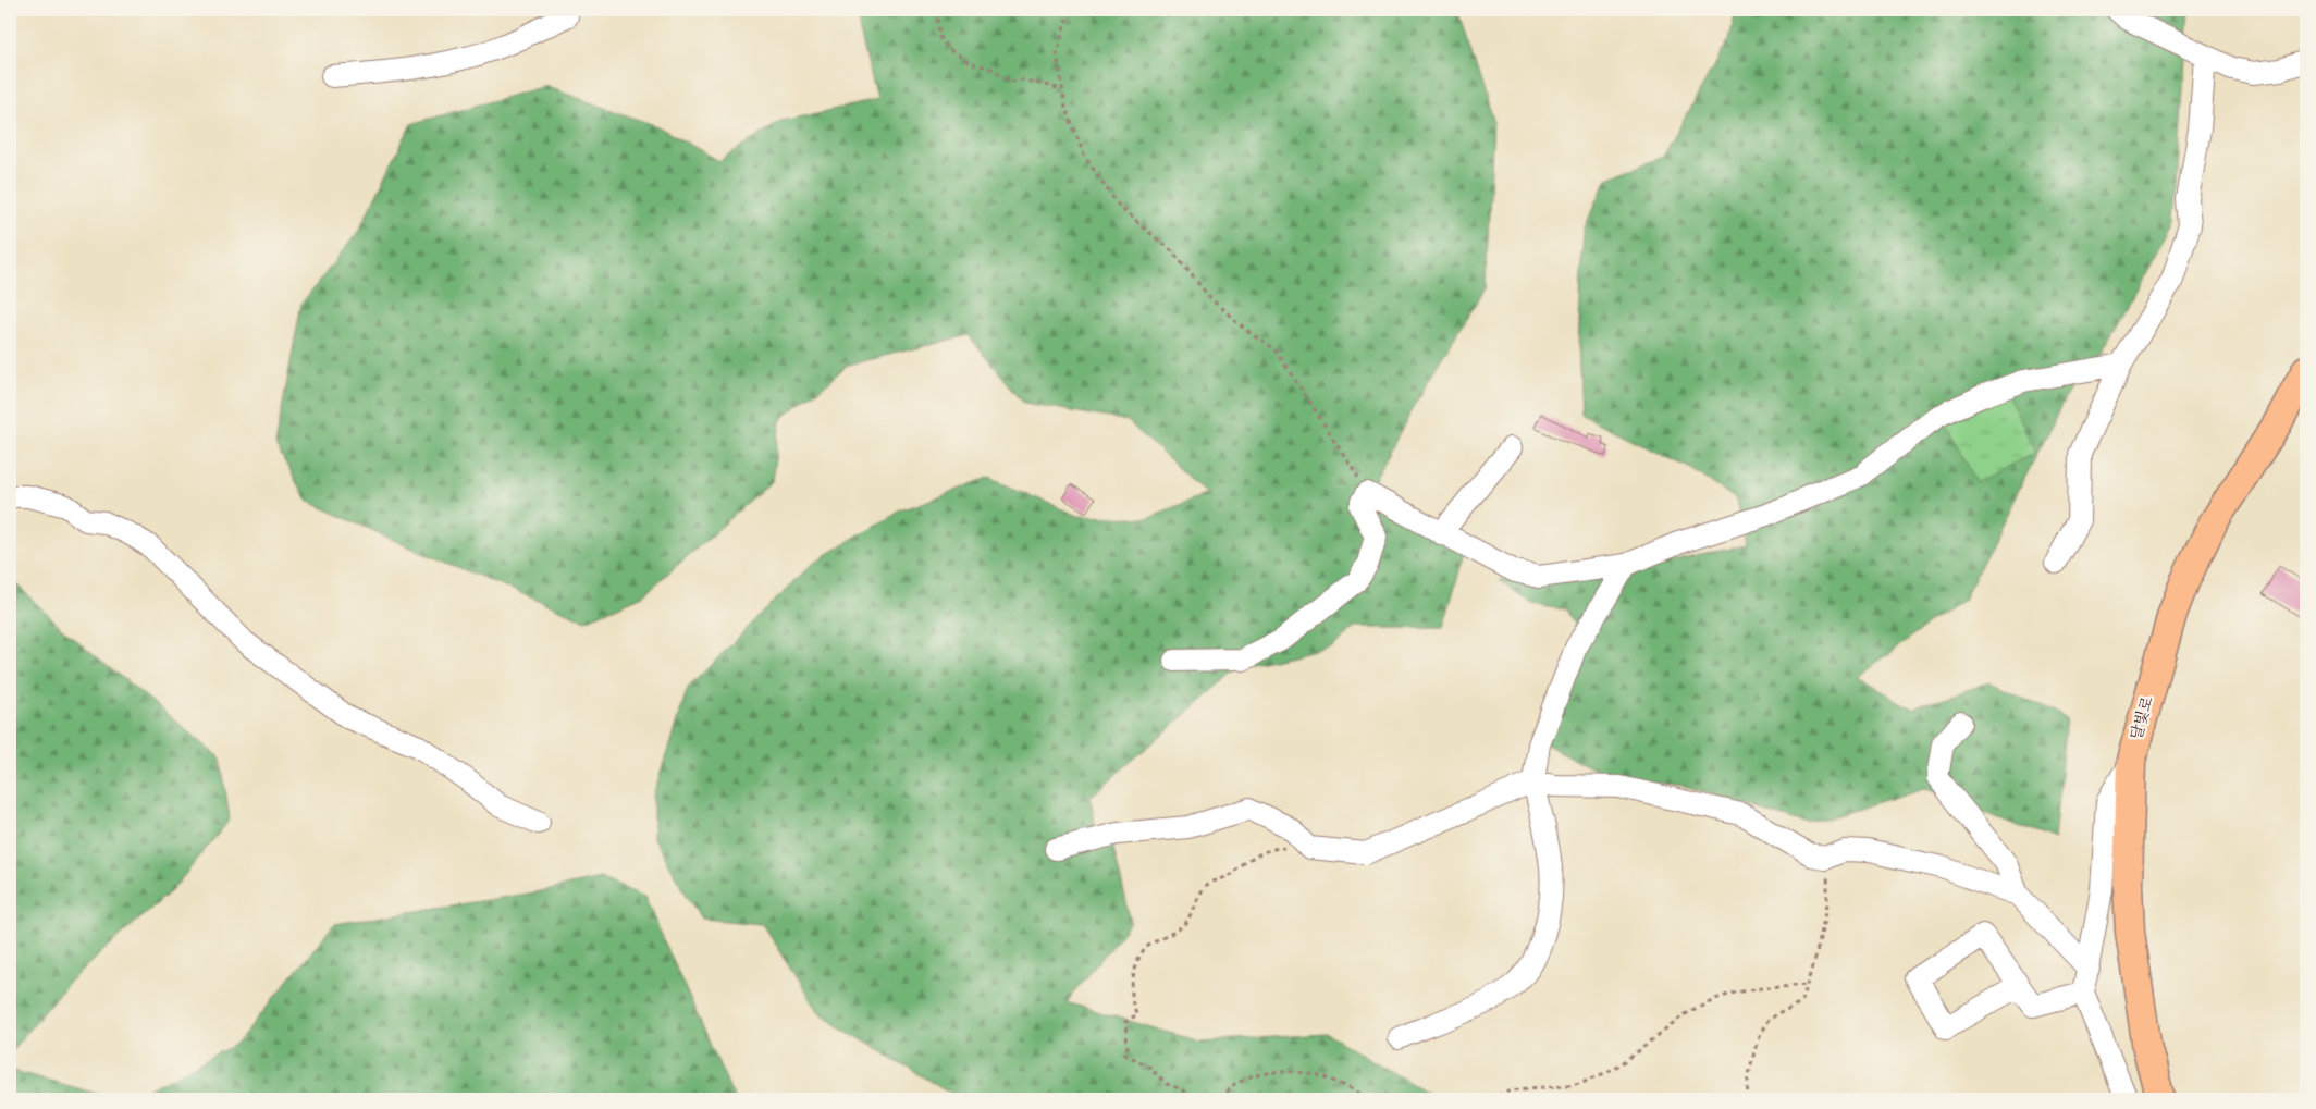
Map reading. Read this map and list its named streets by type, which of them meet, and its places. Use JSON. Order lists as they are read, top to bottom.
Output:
{
  "streets": {
    "main road": ["달빛로"]
  }
}
